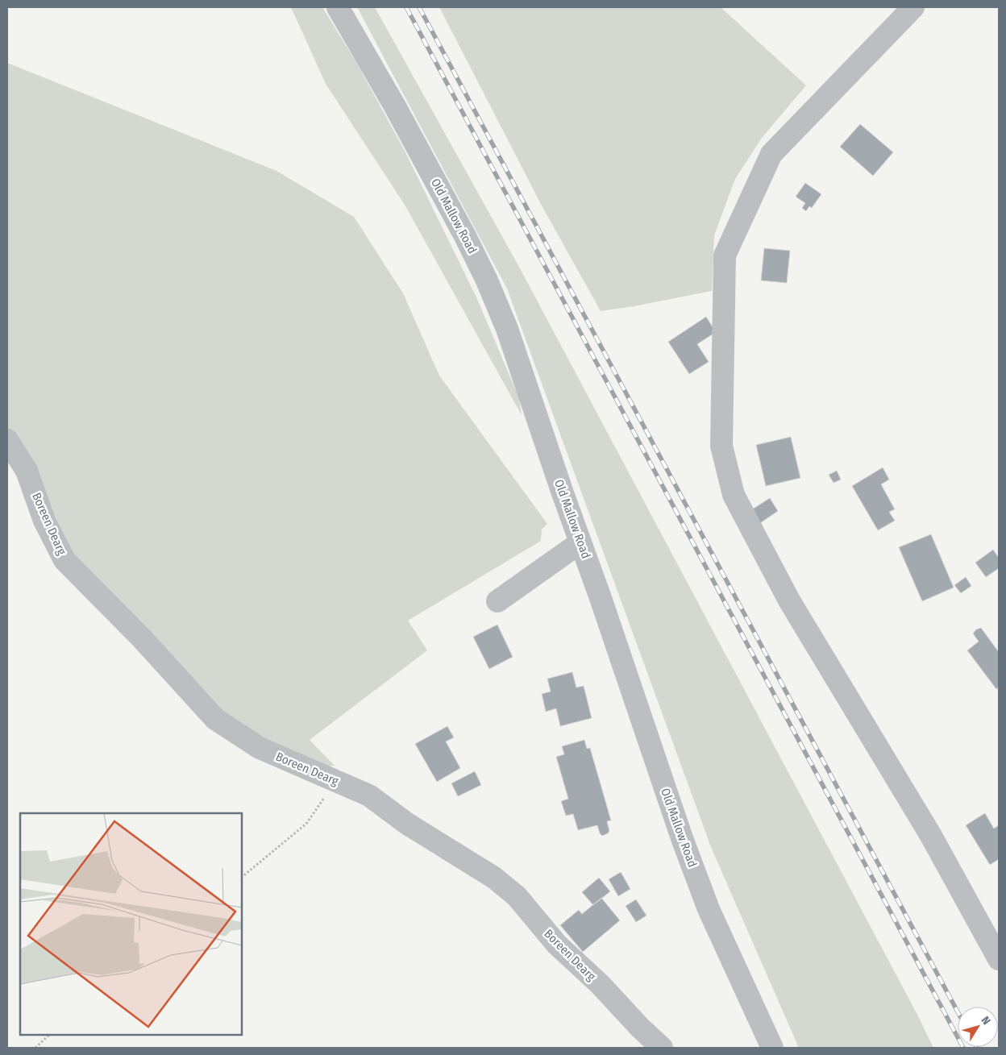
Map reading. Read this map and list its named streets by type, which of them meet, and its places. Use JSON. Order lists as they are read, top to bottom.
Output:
{
  "streets": {
    "street": ["Old Mallow Road", "Boreen Dearg"]
  },
  "north": "top right"
}
